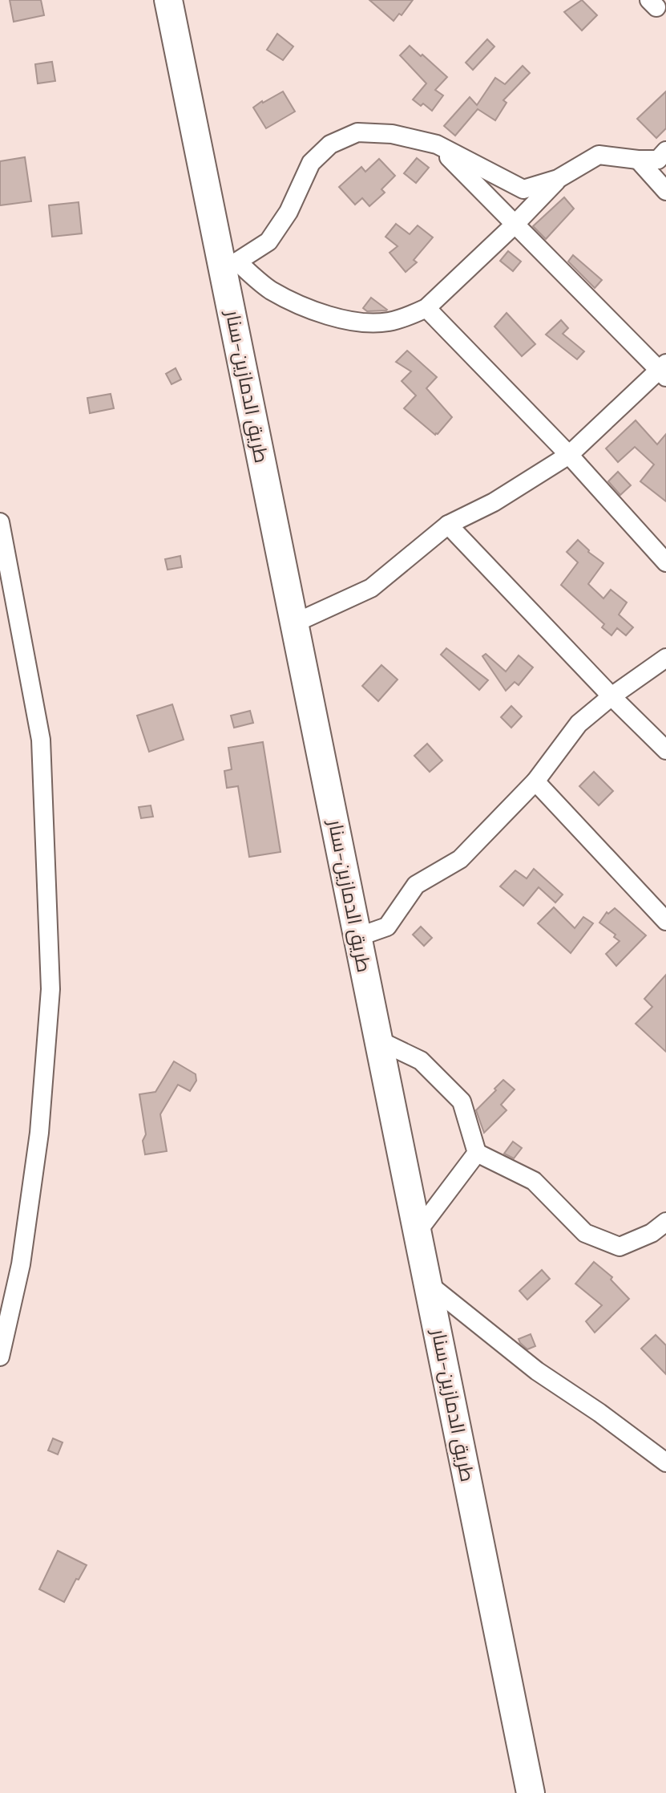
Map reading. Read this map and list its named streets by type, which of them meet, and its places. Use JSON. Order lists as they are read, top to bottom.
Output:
{
  "streets": {
    "highway": ["طريق الدمازين-سنار"]
  }
}
